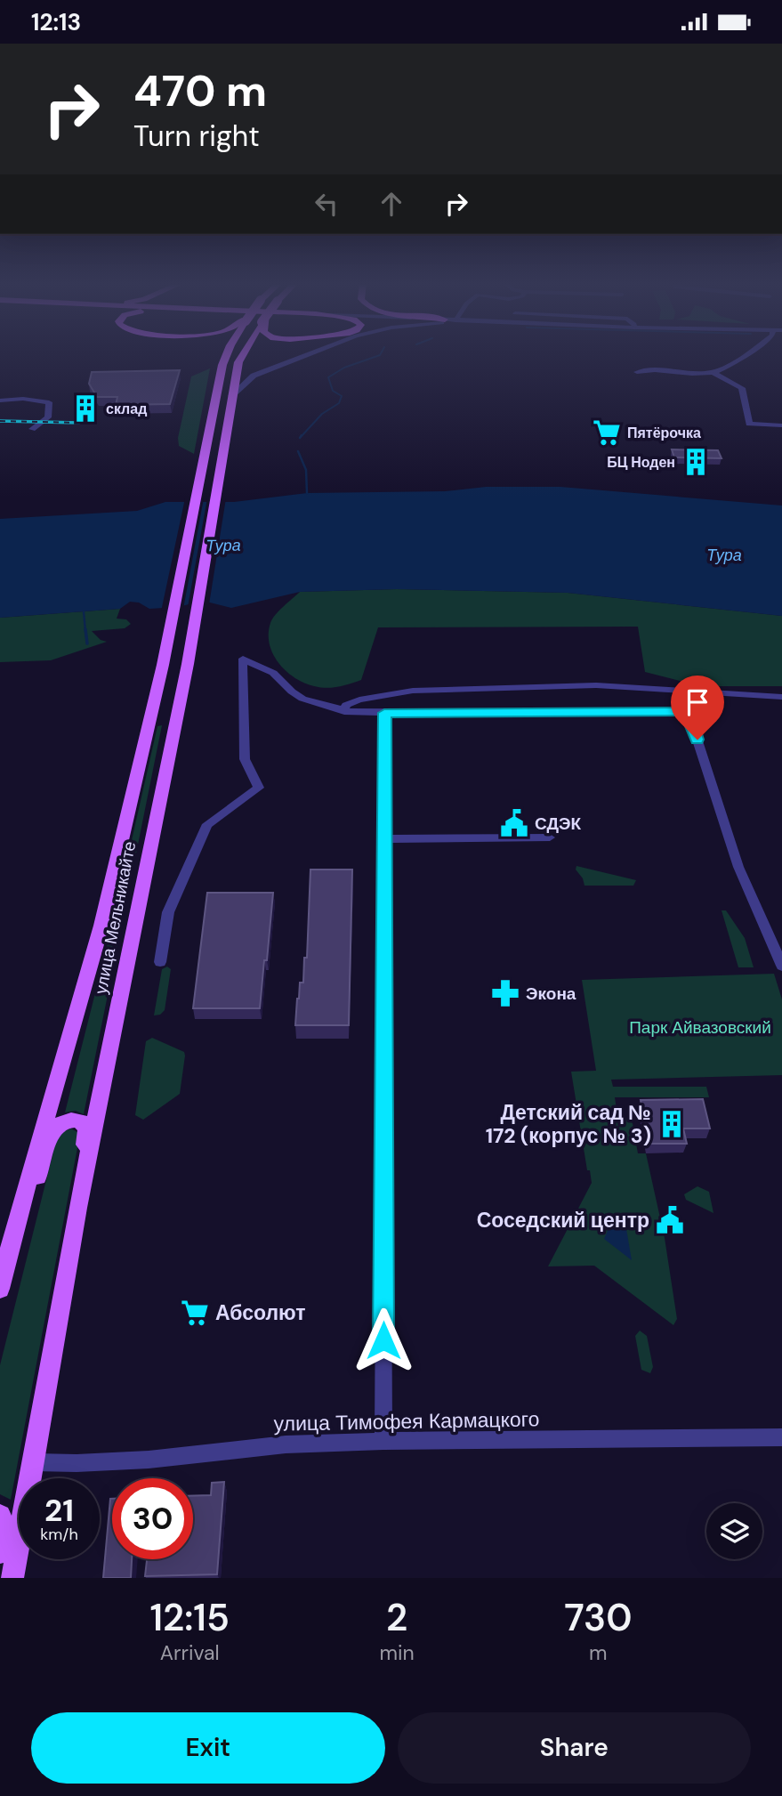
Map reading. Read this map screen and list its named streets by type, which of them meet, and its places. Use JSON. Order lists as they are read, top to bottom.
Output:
{
  "streets": {
    "main road": ["улица Мельникайте"],
    "street": ["улица Тимофея Кармацкого"]
  },
  "crossings": [
    ["улица Мельникайте", "улица Тимофея Кармацкого"]
  ],
  "water": ["Тура"],
  "parks": ["Парк Айвазовский"],
  "places": {
    "building": ["склад", "БЦ Ноден", "Детский сад № 172 (корпус № 3)"],
    "supermarket": ["Пятёрочка", "Абсолют"],
    "public building": ["СДЭК", "Соседский центр"],
    "pharmacy": ["Экона"]
  },
  "page": {
    "status": "12:13",
    "turn": ["470 m", "Turn right"],
    "speed": "21 km/h",
    "limit": "30",
    "eta": [
      "12:15",
      "Arrival",
      "2",
      "min",
      "730",
      "m"
    ],
    "buttons": ["Exit", "Share"]
  }
}
